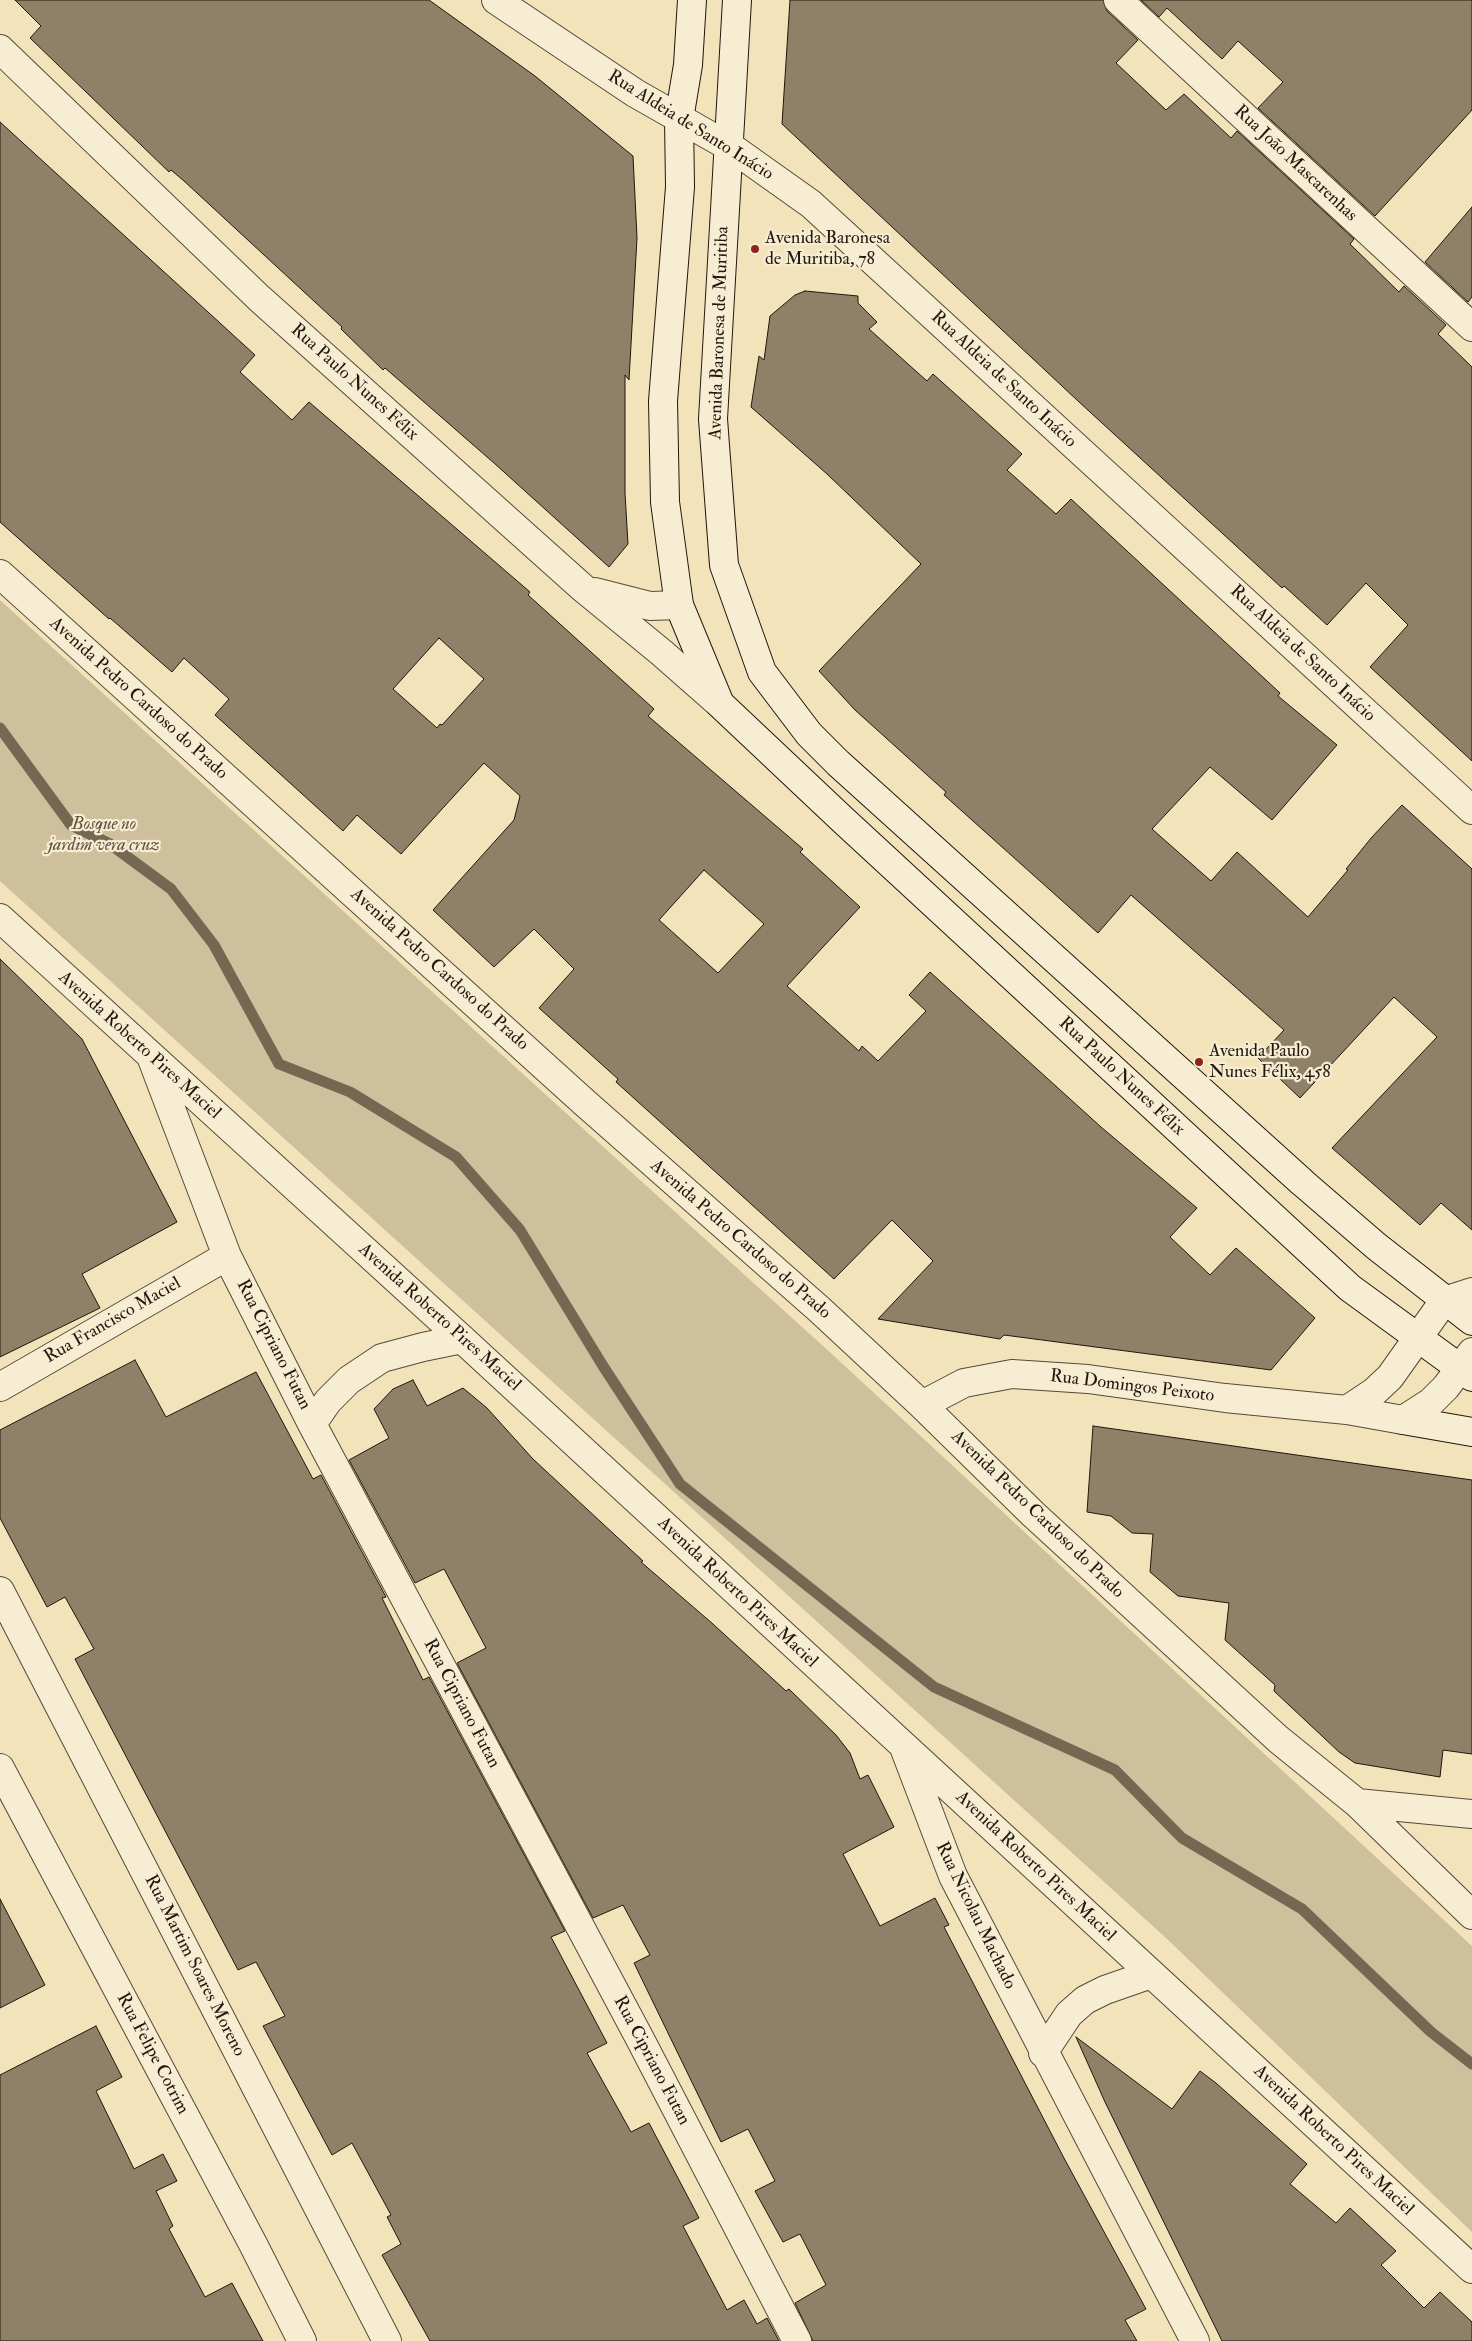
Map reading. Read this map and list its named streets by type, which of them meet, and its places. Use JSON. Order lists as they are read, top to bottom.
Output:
{
  "streets": {
    "street": [
      "Rua Aldeia de Santo Inácio",
      "Rua João Mascarenhas",
      "Avenida Baronesa de Muritiba",
      "Rua Paulo Nunes Félix",
      "Avenida Pedro Cardoso do Prado",
      "Avenida Roberto Pires Maciel",
      "Rua Francisco Maciel",
      "Rua Cipriano Futan",
      "Rua Domingos Peixoto",
      "Rua Nicolau Machado",
      "Rua Martim Soares Moreno",
      "Rua Felipe Cotrim"
    ]
  },
  "crossings": [
    ["Rua Aldeia de Santo Inácio", "Avenida Baronesa de Muritiba"],
    ["Avenida Pedro Cardoso do Prado", "Rua Domingos Peixoto"],
    ["Avenida Roberto Pires Maciel", "Rua Cipriano Futan"],
    ["Avenida Roberto Pires Maciel", "Rua Nicolau Machado"],
    ["Rua Francisco Maciel", "Rua Cipriano Futan"]
  ],
  "parks": ["Bosque no jardim vera cruz"],
  "places": ["Avenida Baronesa de Muritiba, 78", "Avenida Paulo Nunes Félix, 458"]
}
